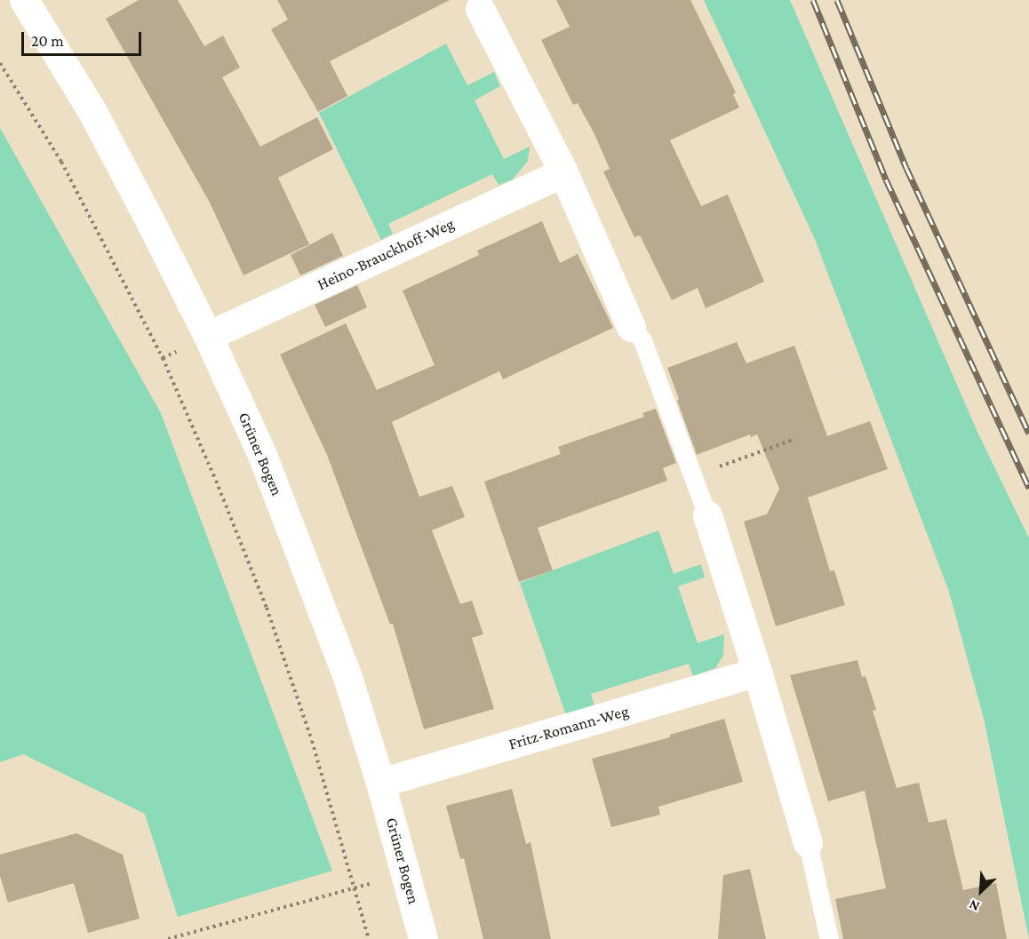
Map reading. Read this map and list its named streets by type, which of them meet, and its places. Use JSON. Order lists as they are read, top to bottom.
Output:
{
  "streets": {
    "street": ["Heino-Brauckhoff-Weg", "Grüner Bogen", "Fritz-Romann-Weg"]
  },
  "crossings": [
    ["Heino-Brauckhoff-Weg", "Grüner Bogen"],
    ["Grüner Bogen", "Fritz-Romann-Weg"]
  ],
  "scale_bar": "20 m",
  "north": "bottom left"
}
